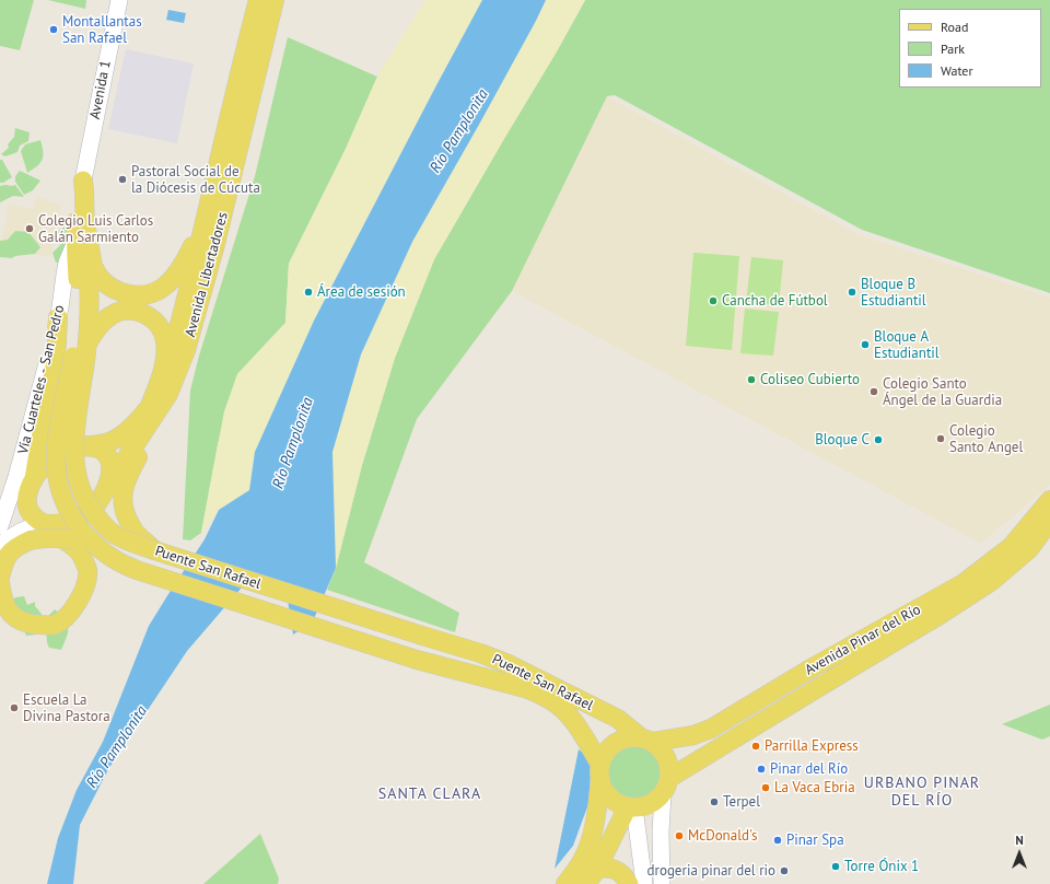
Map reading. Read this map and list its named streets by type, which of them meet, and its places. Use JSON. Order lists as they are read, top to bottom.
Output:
{
  "streets": {
    "main road": [
      "Avenida Libertadores",
      "Vía Cuarteles - San Pedro",
      "Puente San Rafael",
      "Avenida Pinar del Río"
    ],
    "street": ["Avenida 1"]
  },
  "crossings": [
    ["Avenida 1", "Vía Cuarteles - San Pedro"],
    ["Avenida 1", "Puente San Rafael"],
    ["Vía Cuarteles - San Pedro", "Puente San Rafael"],
    ["Puente San Rafael", "Avenida Pinar del Río"]
  ],
  "districts": ["URBANO PINAR DEL RÍO", "SANTA CLARA"],
  "water": ["Río Pamplonita"],
  "places": [
    "Montallantas San Rafael",
    "Pastoral Social de la Diócesis de Cúcuta",
    "Colegio Luis Carlos Galán Sarmiento",
    "Área de sesión",
    "Bloque B Estudiantil",
    "Cancha de Fútbol",
    "Bloque A Estudiantil",
    "Coliseo Cubierto",
    "Colegio Santo Ángel de la Guardia",
    "Colegio Santo Angel",
    "Bloque C",
    "Escuela La Divina Pastora",
    "Parrilla Express",
    "Pinar del Río",
    "La Vaca Ebria",
    "Terpel",
    "McDonald's",
    "Pinar Spa",
    "Torre Ónix 1",
    "drogeria pinar del rio"
  ],
  "legend": ["Road", "Park", "Water"],
  "north": "top"
}
